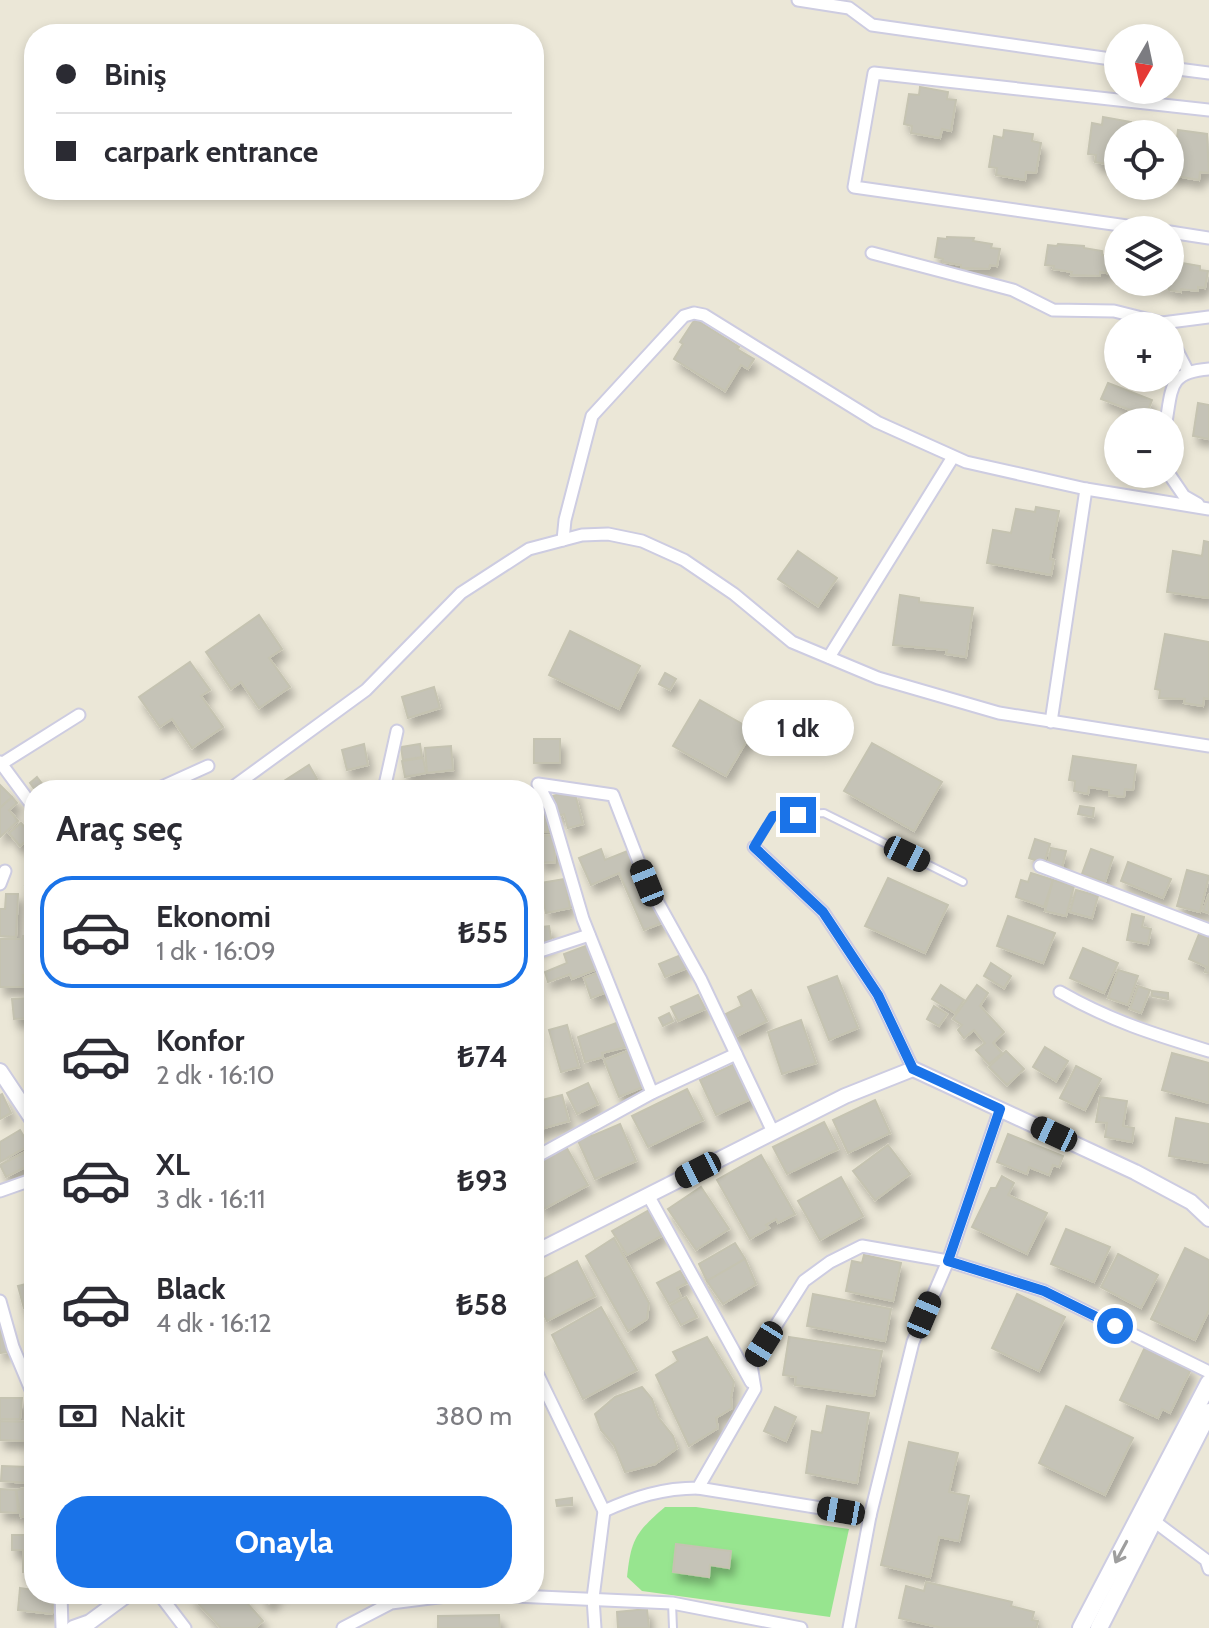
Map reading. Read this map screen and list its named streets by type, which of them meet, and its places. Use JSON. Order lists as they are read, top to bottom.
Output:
{
  "north": "bottom",
  "page": {
    "map_buttons": ["+", "−"],
    "banner": ["Biniş", "carpark entrance"],
    "bubble": "1 dk",
    "heading": "Araç seç",
    "list": [
      {
        "name": "Ekonomi",
        "note": "1 dk · 16:09",
        "value": "₺55"
      },
      {
        "name": "Konfor",
        "note": "2 dk · 16:10",
        "value": "₺74"
      },
      {
        "name": "XL",
        "note": "3 dk · 16:11",
        "value": "₺93"
      },
      {
        "name": "Black",
        "note": "4 dk · 16:12",
        "value": "₺58"
      }
    ],
    "pay": ["Nakit", "380 m"],
    "buttons": "Onayla"
  }
}
